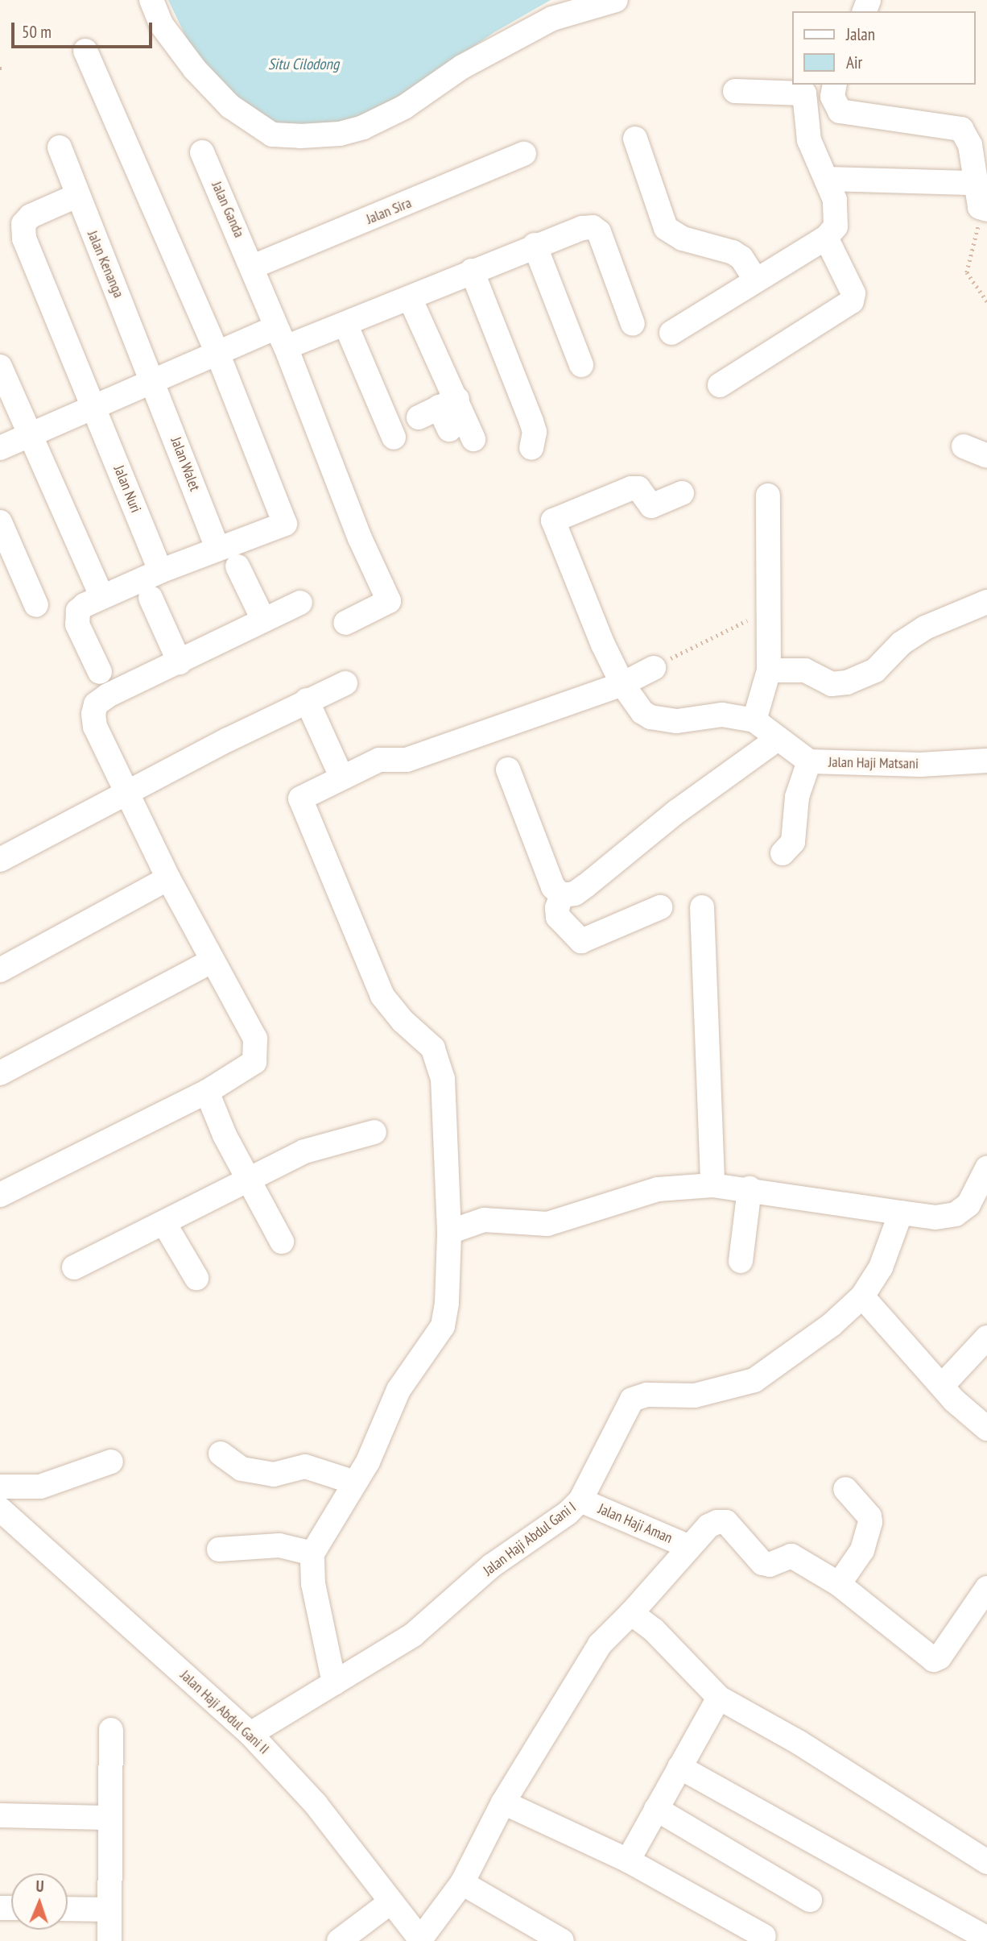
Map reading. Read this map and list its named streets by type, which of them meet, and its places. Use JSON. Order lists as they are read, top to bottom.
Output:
{
  "streets": {
    "street": [
      "Jalan Ganda",
      "Jalan Sira",
      "Jalan Kenanga",
      "Jalan Walet",
      "Jalan Nuri",
      "Jalan Haji Matsani",
      "Jalan Haji Aman",
      "Jalan Haji Abdul Gani I",
      "Jalan Haji Abdul Gani II"
    ]
  },
  "crossings": [
    ["Jalan Ganda", "Jalan Sira"],
    ["Jalan Kenanga", "Jalan Walet"],
    ["Jalan Kenanga", "Jalan Nuri"],
    ["Jalan Haji Aman", "Jalan Haji Abdul Gani I"],
    ["Jalan Haji Abdul Gani I", "Jalan Haji Abdul Gani II"]
  ],
  "water": ["Situ Cilodong"],
  "legend": ["Jalan", "Air"],
  "scale_bar": "50 m",
  "north": "top"
}
